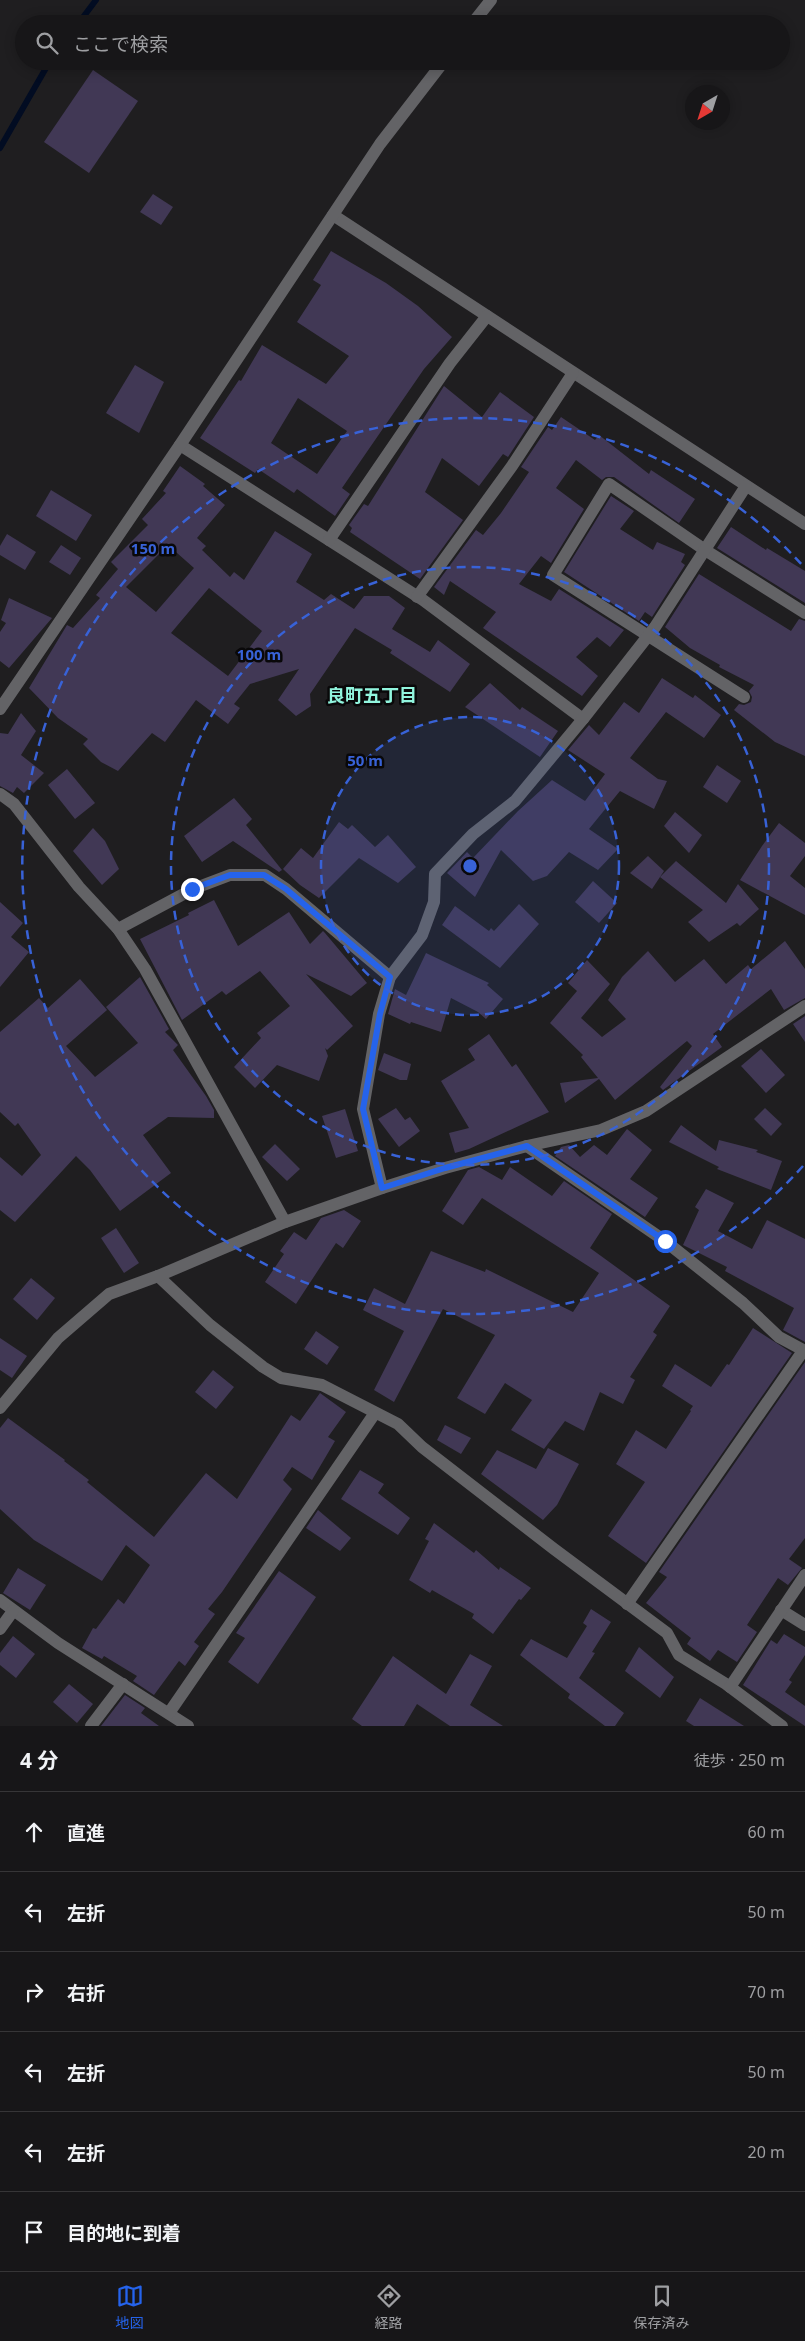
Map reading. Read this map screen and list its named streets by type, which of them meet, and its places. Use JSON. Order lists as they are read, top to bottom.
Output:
{
  "districts": ["良町五丁目"],
  "north": "bottom left",
  "page": {
    "search": "ここで検索",
    "heading": ["4 分", "徒歩 · 250 m"],
    "list": [
      ["直進", "60 m"],
      ["左折", "50 m"],
      ["右折", "70 m"],
      ["左折", "50 m"],
      ["左折", "20 m"],
      "目的地に到着"
    ],
    "nav": ["地図", "経路", "保存済み"]
  },
  "rings": ["150 m", "100 m", "50 m"]
}
